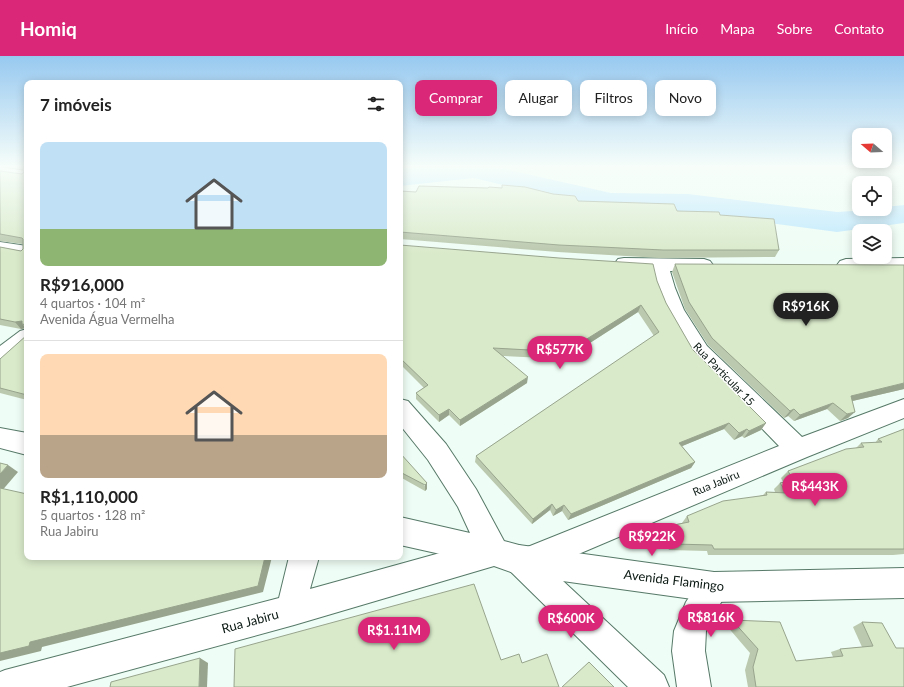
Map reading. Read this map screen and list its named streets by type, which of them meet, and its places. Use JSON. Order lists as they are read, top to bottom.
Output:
{
  "streets": {
    "street": ["Rua Particular 15", "Rua Jabiru", "Avenida Flamingo"]
  },
  "crossings": [
    ["Rua Particular 15", "Rua Jabiru"],
    ["Rua Jabiru", "Avenida Flamingo"]
  ],
  "north": "left",
  "page": {
    "header": "Homiq",
    "nav": [
      "Início",
      "Mapa",
      "Sobre",
      "Contato"
    ],
    "chip": [
      "Comprar",
      "Alugar",
      "Filtros",
      "Novo"
    ],
    "heading": "7 imóveis",
    "list": [
      {
        "name": "R$916,000",
        "note": "4 quartos · 104 m² · Avenida Água Vermelha"
      },
      {
        "name": "R$1,110,000",
        "note": "5 quartos · 128 m² · Rua Jabiru"
      }
    ],
    "price": [
      "R$916K",
      "R$577K",
      "R$443K",
      "R$922K",
      "R$816K",
      "R$600K",
      "R$1.11M"
    ]
  }
}
